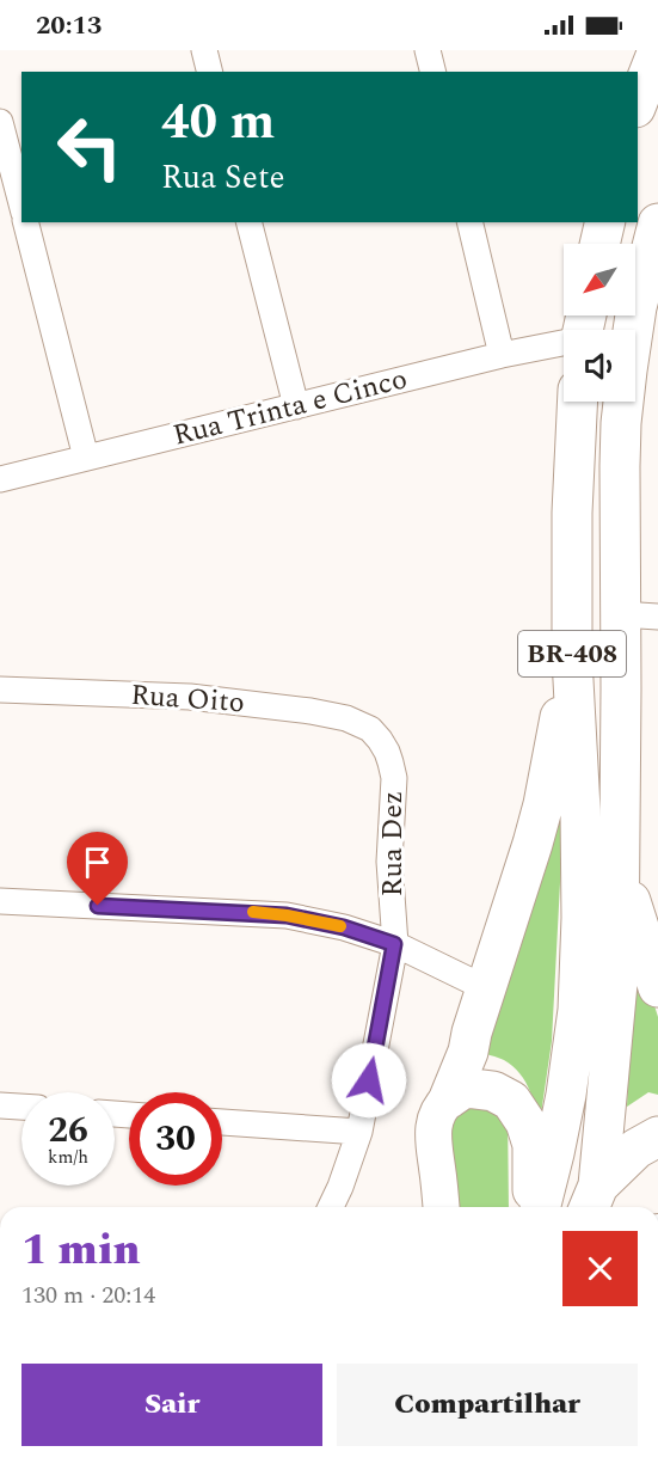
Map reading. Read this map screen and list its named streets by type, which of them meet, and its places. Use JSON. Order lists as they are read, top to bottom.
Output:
{
  "streets": {
    "highway": ["BR-408"],
    "street": ["Rua Trinta e Cinco", "Rua Oito", "Rua Dez"]
  },
  "crossings": [
    ["Rua Oito", "Rua Dez"]
  ],
  "north": "bottom left",
  "page": {
    "status": "20:13",
    "turn": ["40 m", "Rua Sete"],
    "speed": "26 km/h",
    "limit": "30",
    "heading": ["1 min", "130 m · 20:14"],
    "buttons": ["Sair", "Compartilhar"]
  }
}
